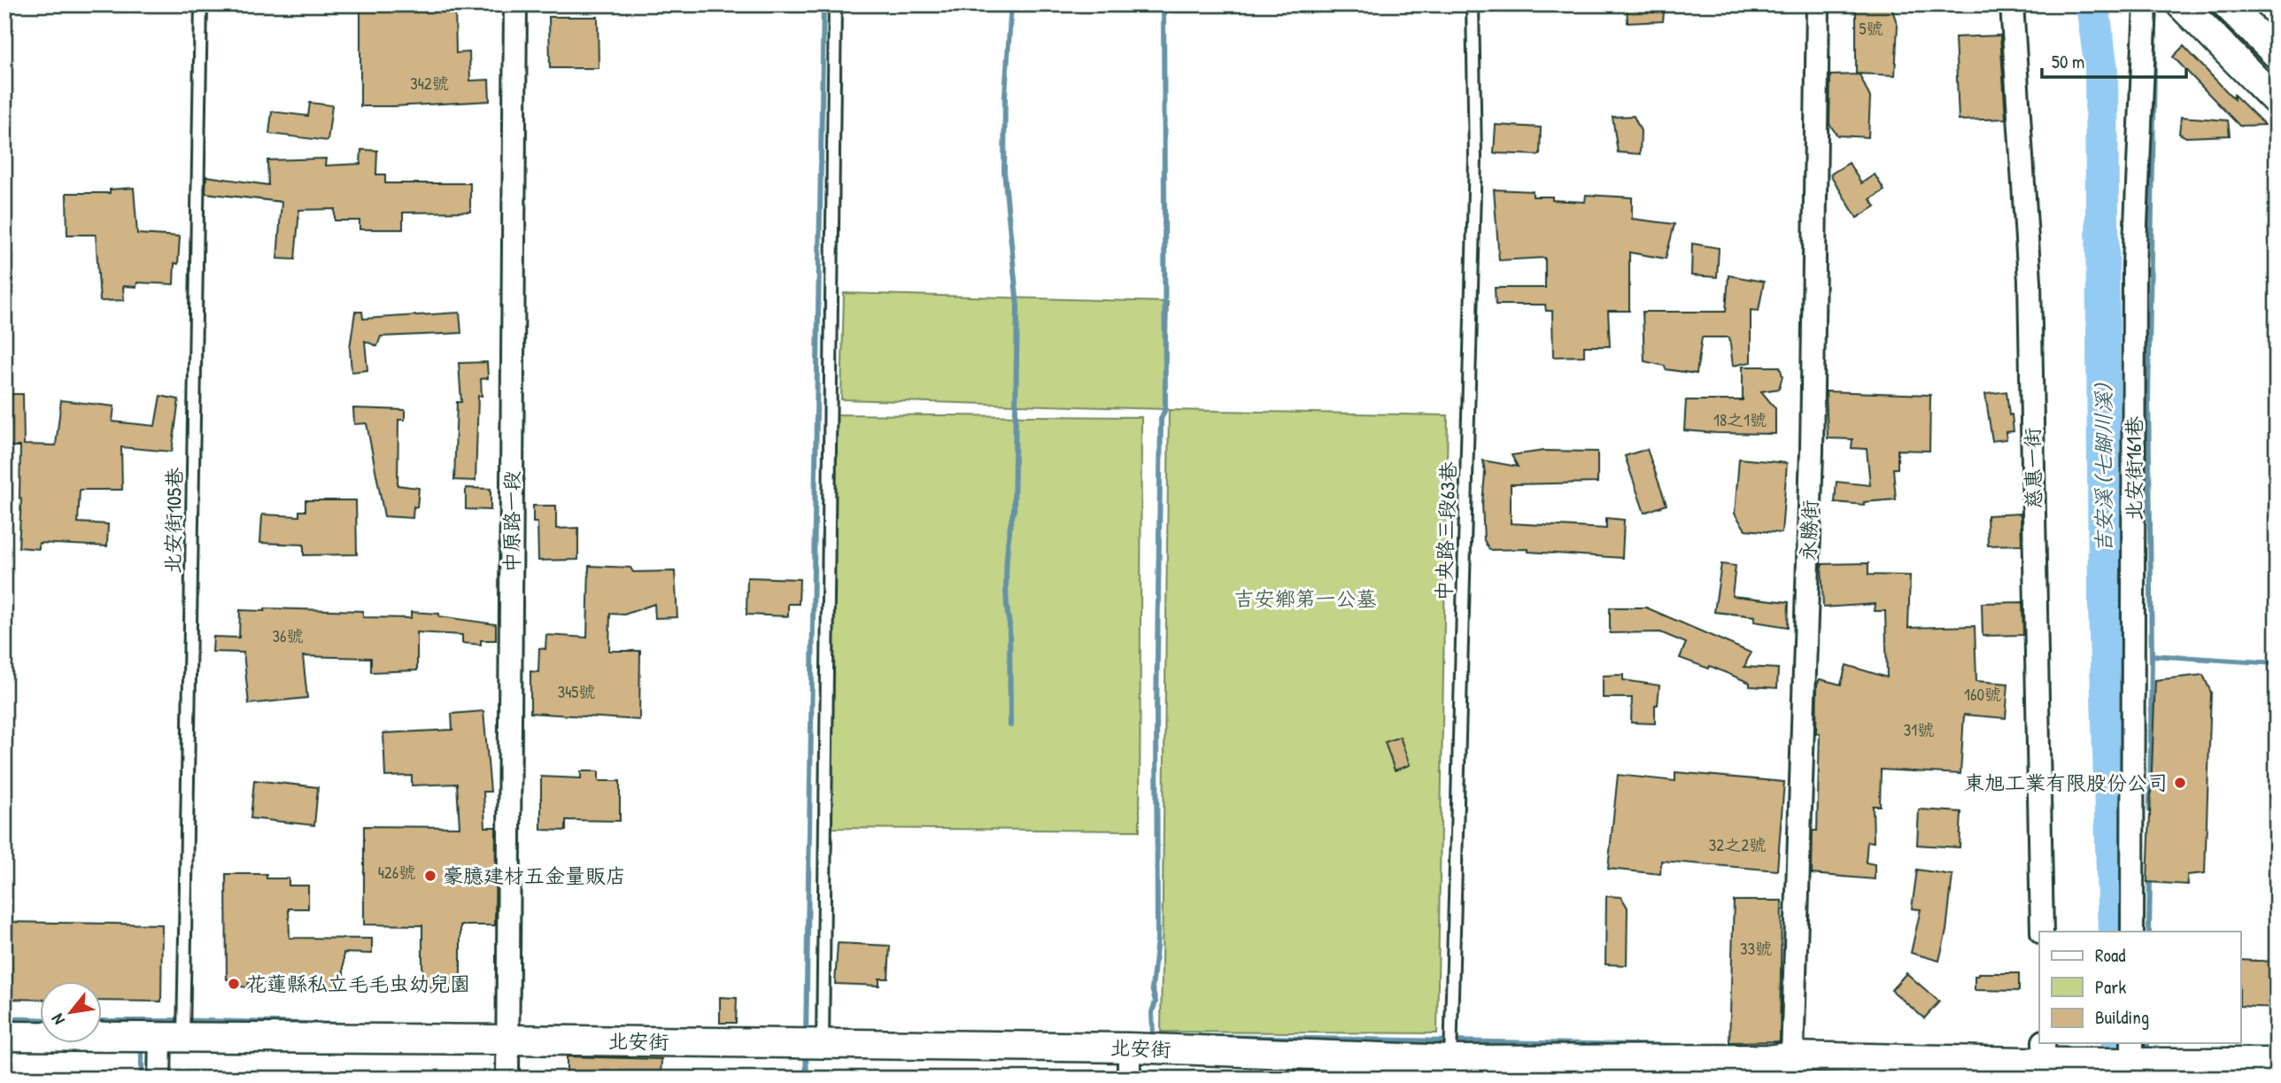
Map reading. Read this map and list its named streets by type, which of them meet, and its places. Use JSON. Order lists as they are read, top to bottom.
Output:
{
  "streets": {
    "street": [
      "慈惠一街",
      "北安街161巷",
      "中原路一段",
      "永勝街",
      "北安街"
    ],
    "lane": ["北安街105巷", "中央路三段63巷"]
  },
  "crossings": [
    ["北安街105巷", "北安街"],
    ["中原路一段", "北安街"],
    ["永勝街", "北安街"],
    ["中央路三段63巷", "北安街"]
  ],
  "water": ["吉安溪 (七腳川溪)"],
  "parks": ["吉安鄉第一公墓"],
  "places": ["東旭工業有限股份公司", "豪臆建材五金量販店", "花蓮縣私立毛毛虫幼兒園"],
  "house_numbers": [
    "5號",
    "342號",
    "18之1號",
    "36號",
    "345號",
    "160號",
    "31號",
    "32之2號",
    "426號",
    "33號"
  ],
  "legend": ["Road", "Park", "Building"],
  "scale_bar": "50 m",
  "north": "bottom left"
}
